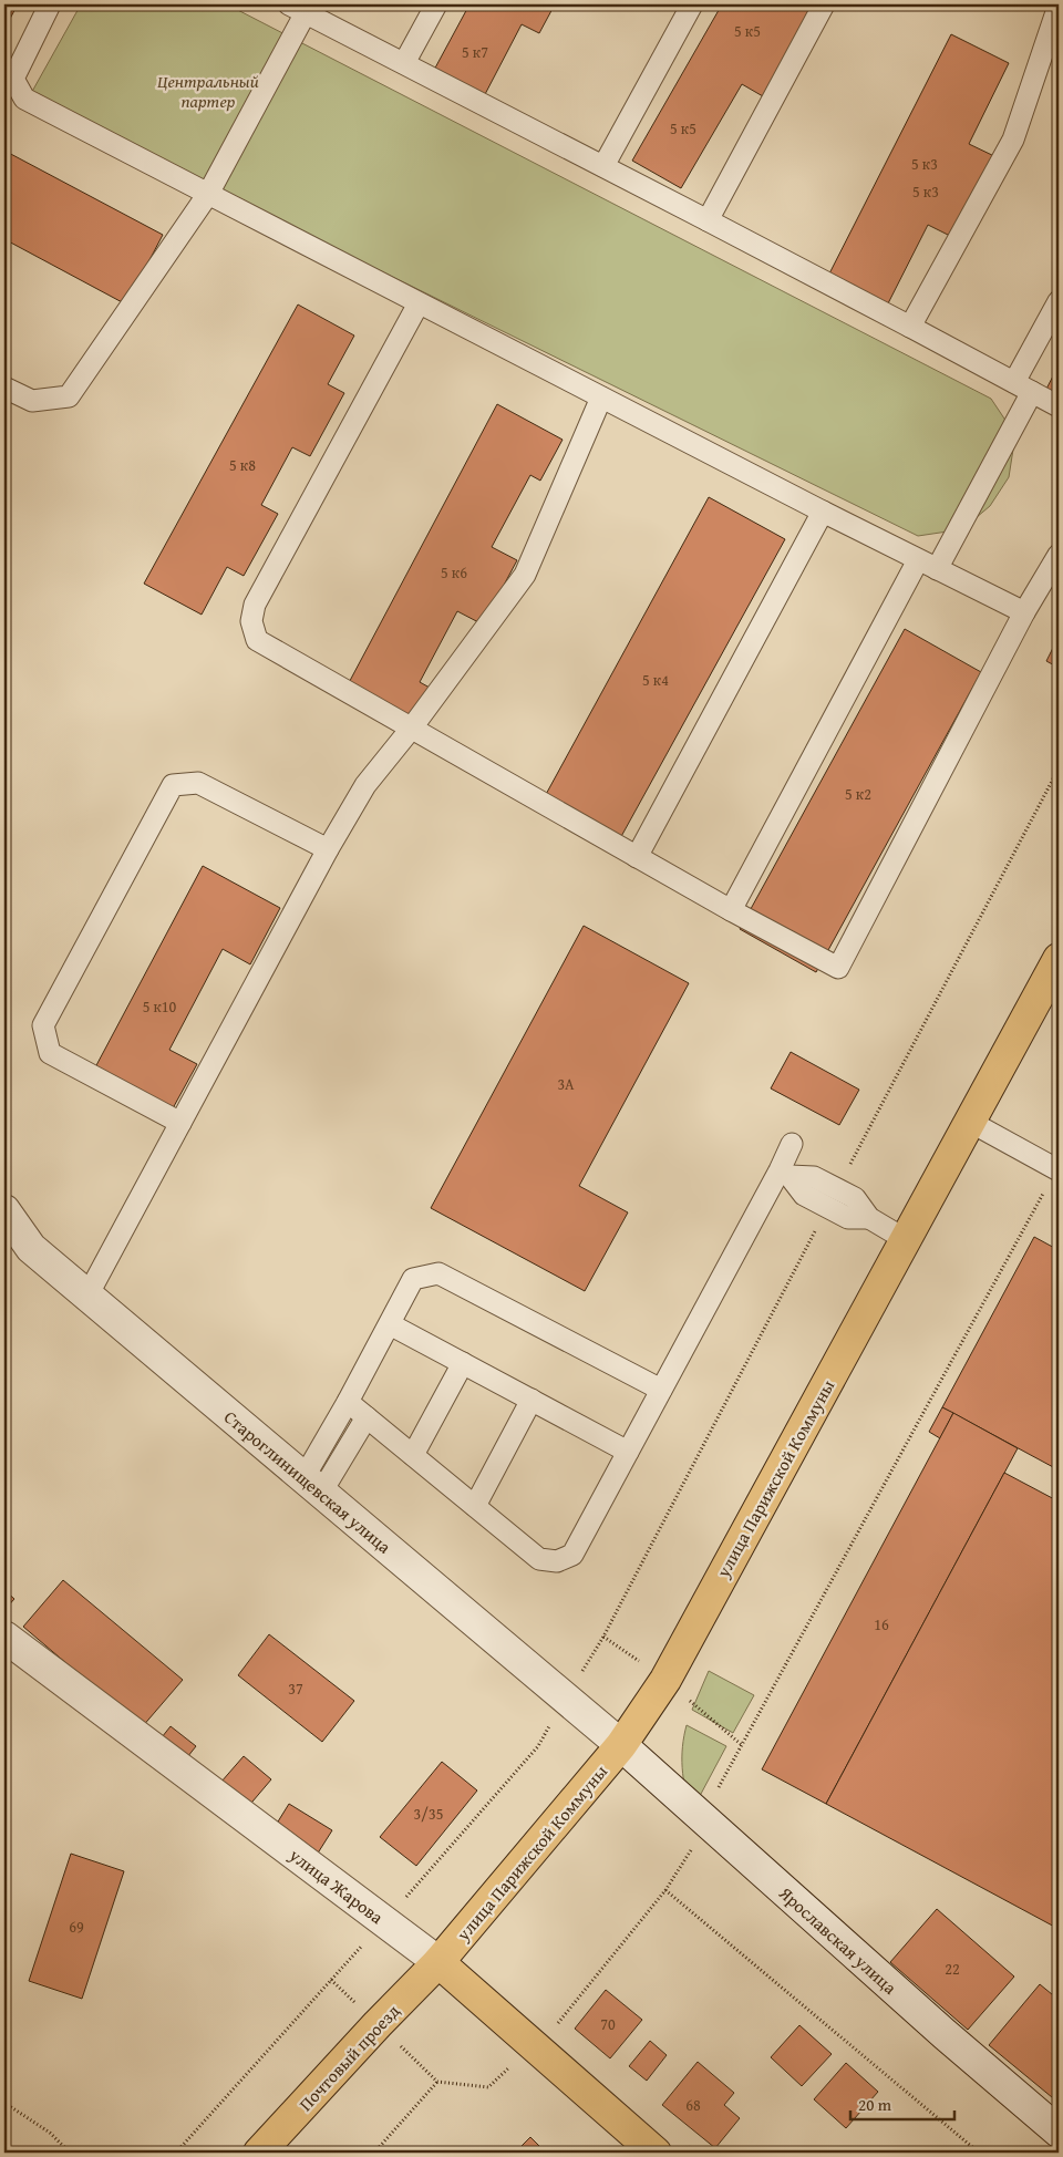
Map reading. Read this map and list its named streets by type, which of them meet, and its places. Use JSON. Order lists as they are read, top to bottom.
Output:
{
  "streets": {
    "main road": ["улица Парижской Коммуны", "улица Жарова", "Почтовый проезд"],
    "street": ["Староглинищевская улица", "Ярославская улица"]
  },
  "crossings": [
    ["улица Парижской Коммуны", "Староглинищевская улица"],
    ["улица Парижской Коммуны", "улица Жарова"],
    ["улица Парижской Коммуны", "Ярославская улица"],
    ["улица Парижской Коммуны", "Почтовый проезд"],
    ["Староглинищевская улица", "Ярославская улица"],
    ["улица Жарова", "Почтовый проезд"]
  ],
  "parks": ["Центральный партер"],
  "house_numbers": [
    "5 к5",
    "5 к7",
    "5 к5",
    "5 к3",
    "5 к3",
    "5 к8",
    "5 к6",
    "5 к4",
    "5 к2",
    "5 к10",
    "3А",
    "16",
    "37",
    "3/35",
    "69",
    "22",
    "70",
    "68"
  ],
  "scale_bar": "20 m"
}
